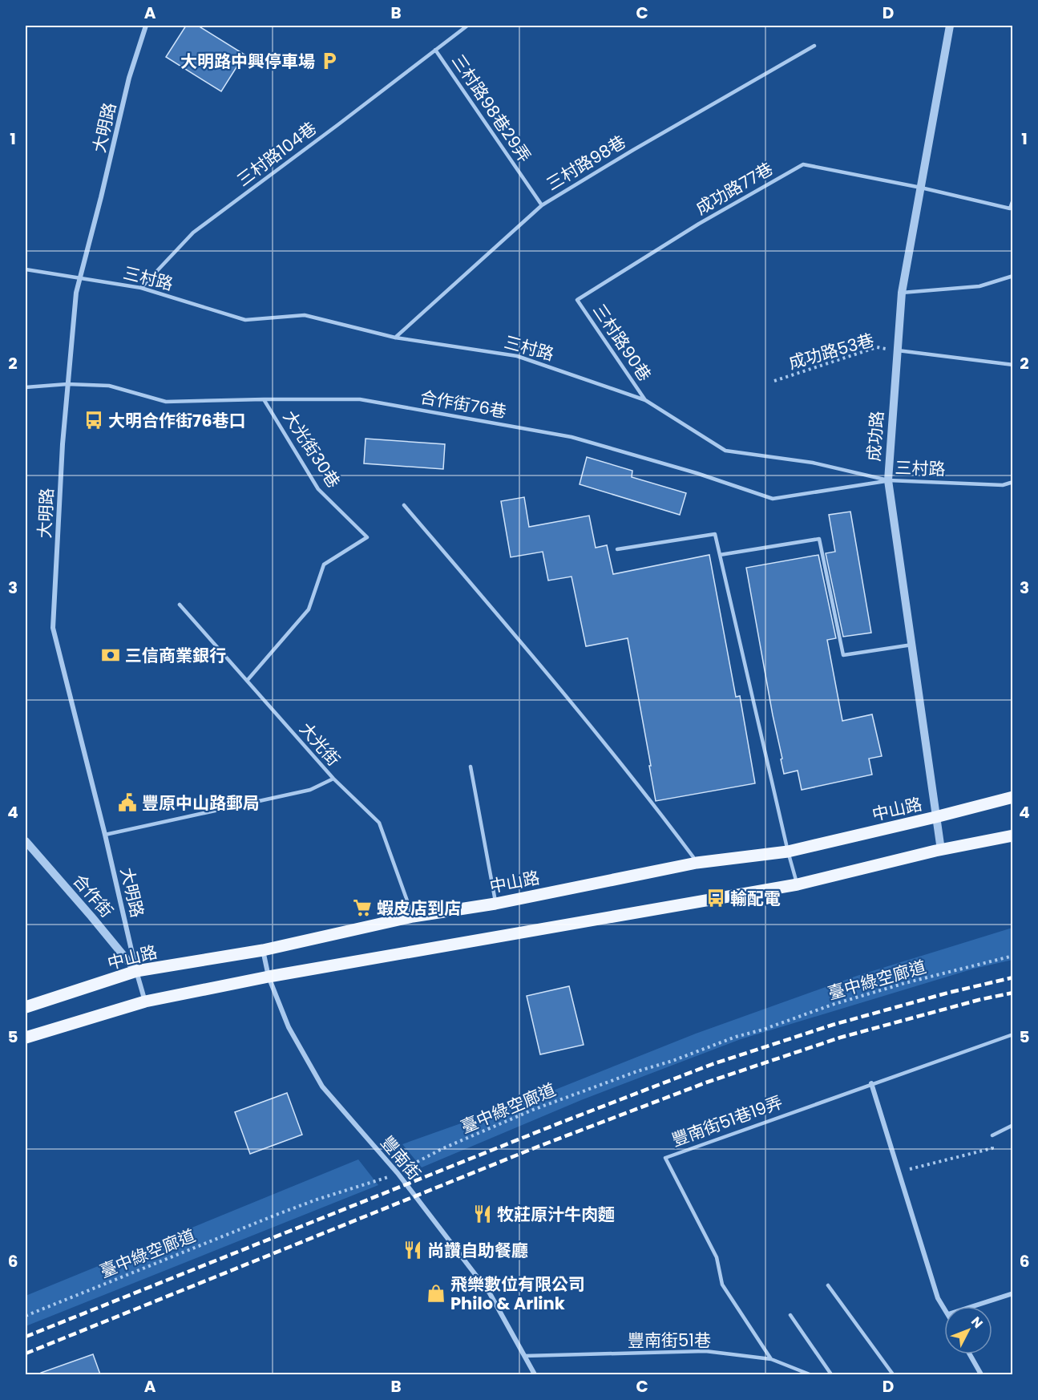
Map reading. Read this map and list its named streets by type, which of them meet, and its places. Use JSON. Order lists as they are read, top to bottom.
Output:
{
  "streets": {
    "main road": ["中山路"],
    "street": [
      "大明路",
      "成功路",
      "合作街",
      "豐南街"
    ],
    "lane": [
      "三村路98巷29弄",
      "三村路104巷",
      "三村路98巷",
      "成功路77巷",
      "三村路",
      "三村路90巷",
      "合作街76巷",
      "大光街30巷",
      "大光街",
      "豐南街51巷19弄",
      "豐南街51巷"
    ],
    "path": ["成功路53巷", "臺中綠空廊道"]
  },
  "crossings": [
    ["三村路98巷29弄", "三村路104巷"],
    ["三村路98巷29弄", "三村路98巷"],
    ["大明路", "三村路"],
    ["大明路", "合作街76巷"],
    ["大明路", "中山路"],
    ["大明路", "合作街"],
    ["三村路104巷", "三村路"],
    ["三村路98巷", "三村路"],
    ["成功路77巷", "三村路90巷"],
    ["成功路77巷", "成功路"],
    ["三村路", "三村路90巷"],
    ["三村路", "合作街76巷"],
    ["三村路", "成功路"],
    ["成功路53巷", "成功路"],
    ["合作街76巷", "成功路"],
    ["合作街76巷", "大光街30巷"],
    ["成功路", "中山路"],
    ["大光街30巷", "大光街"],
    ["大光街", "中山路"],
    ["中山路", "合作街"],
    ["中山路", "豐南街"],
    ["臺中綠空廊道", "豐南街"],
    ["豐南街51巷19弄", "豐南街51巷"],
    ["豐南街", "豐南街51巷"]
  ],
  "places": {
    "parking": ["大明路中興停車場"],
    "bus stop": ["大明合作街76巷口", "輸配電"],
    "bank": ["三信商業銀行"],
    "public building": ["豐原中山路郵局"],
    "supermarket": ["蝦皮店到店"],
    "restaurant": ["牧莊原汁牛肉麵", "尚讚自助餐廳"],
    "shop": ["飛樂數位有限公司 Philo & Arlink"]
  },
  "north": "top right",
  "grid": {
    "columns": [
      "A",
      "B",
      "C",
      "D"
    ],
    "rows": [
      "1",
      "2",
      "3",
      "4",
      "5",
      "6"
    ]
  }
}
